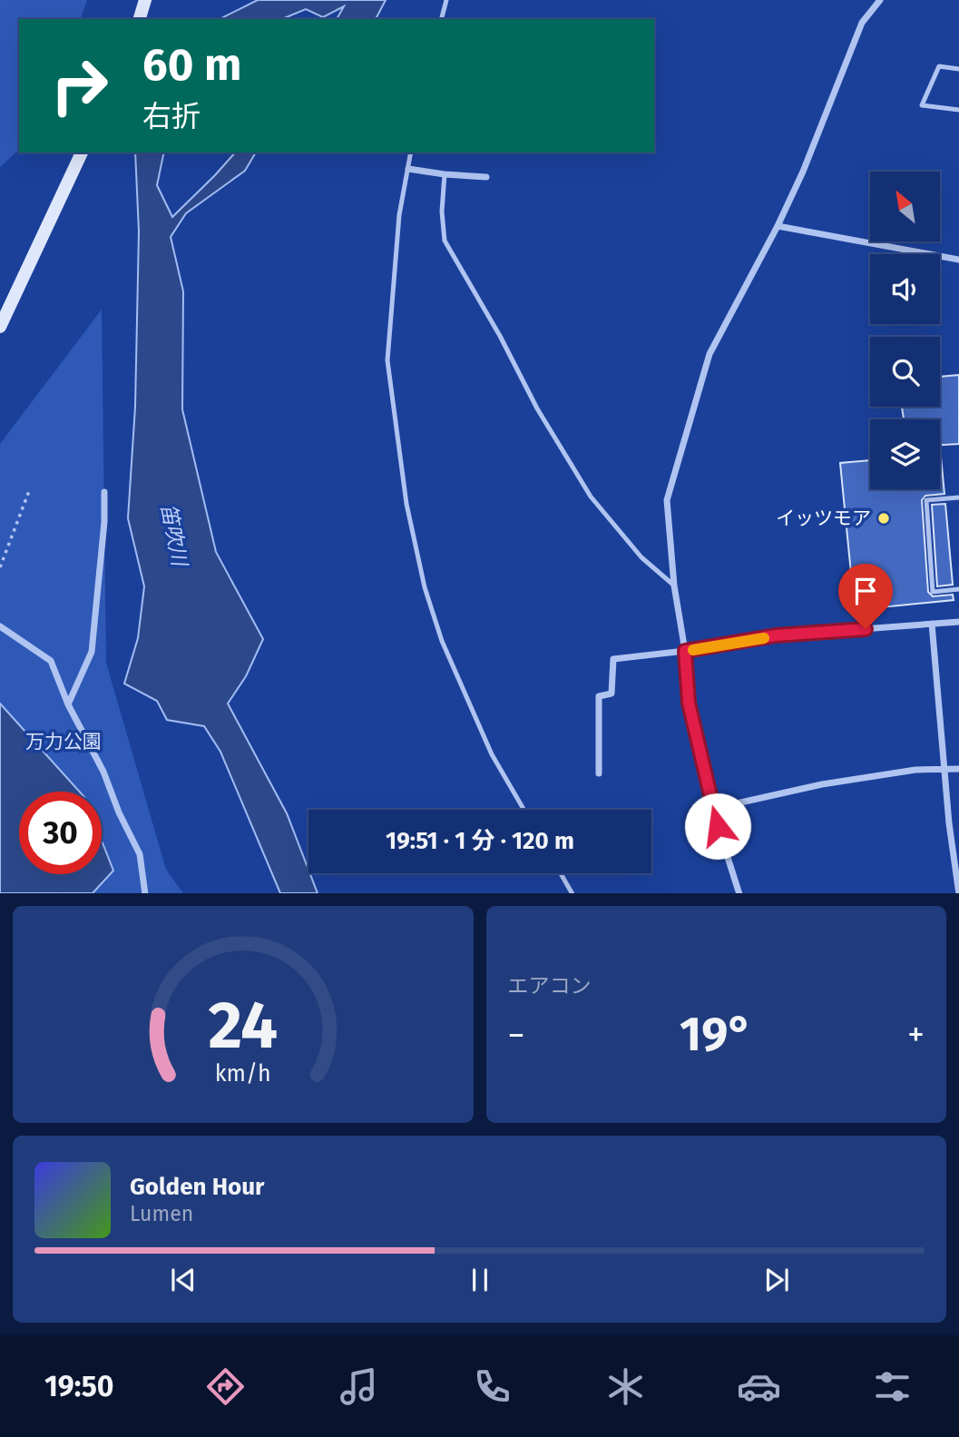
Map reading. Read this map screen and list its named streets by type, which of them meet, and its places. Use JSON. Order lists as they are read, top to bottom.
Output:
{
  "water": ["笛吹川"],
  "parks": ["万力公園"],
  "places": ["イッツモア"],
  "north": "top left",
  "page": {
    "turn": ["60 m", "右折"],
    "limit": "30",
    "trip": "19:51 · 1 分 · 120 m",
    "tile": "エアコン",
    "heat": ["−", "19°", "+"],
    "song": ["Golden Hour", "Lumen"],
    "tabs": "19:50",
    "gauge": ["24", "km/h"]
  }
}
